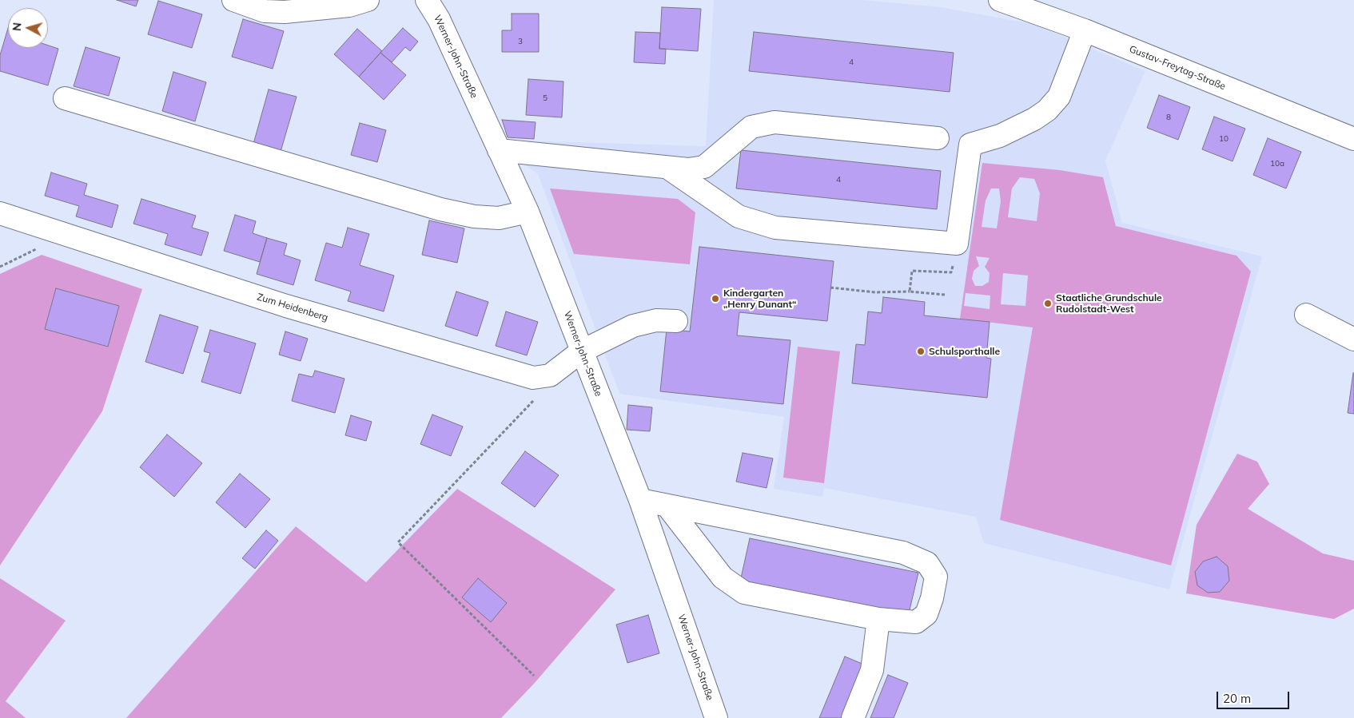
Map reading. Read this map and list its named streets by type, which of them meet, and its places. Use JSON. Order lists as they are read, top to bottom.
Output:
{
  "streets": {
    "street": ["Werner-John-Straße", "Gustav-Freytag-Straße", "Zum Heidenberg"]
  },
  "places": ["Kindergarten „Henry Dunant“", "Staatliche Grundschule Rudolstadt-West", "Schulsporthalle"],
  "house_numbers": [
    "3",
    "4",
    "5",
    "8",
    "10",
    "10a",
    "4"
  ],
  "scale_bar": "20 m",
  "north": "left"
}
